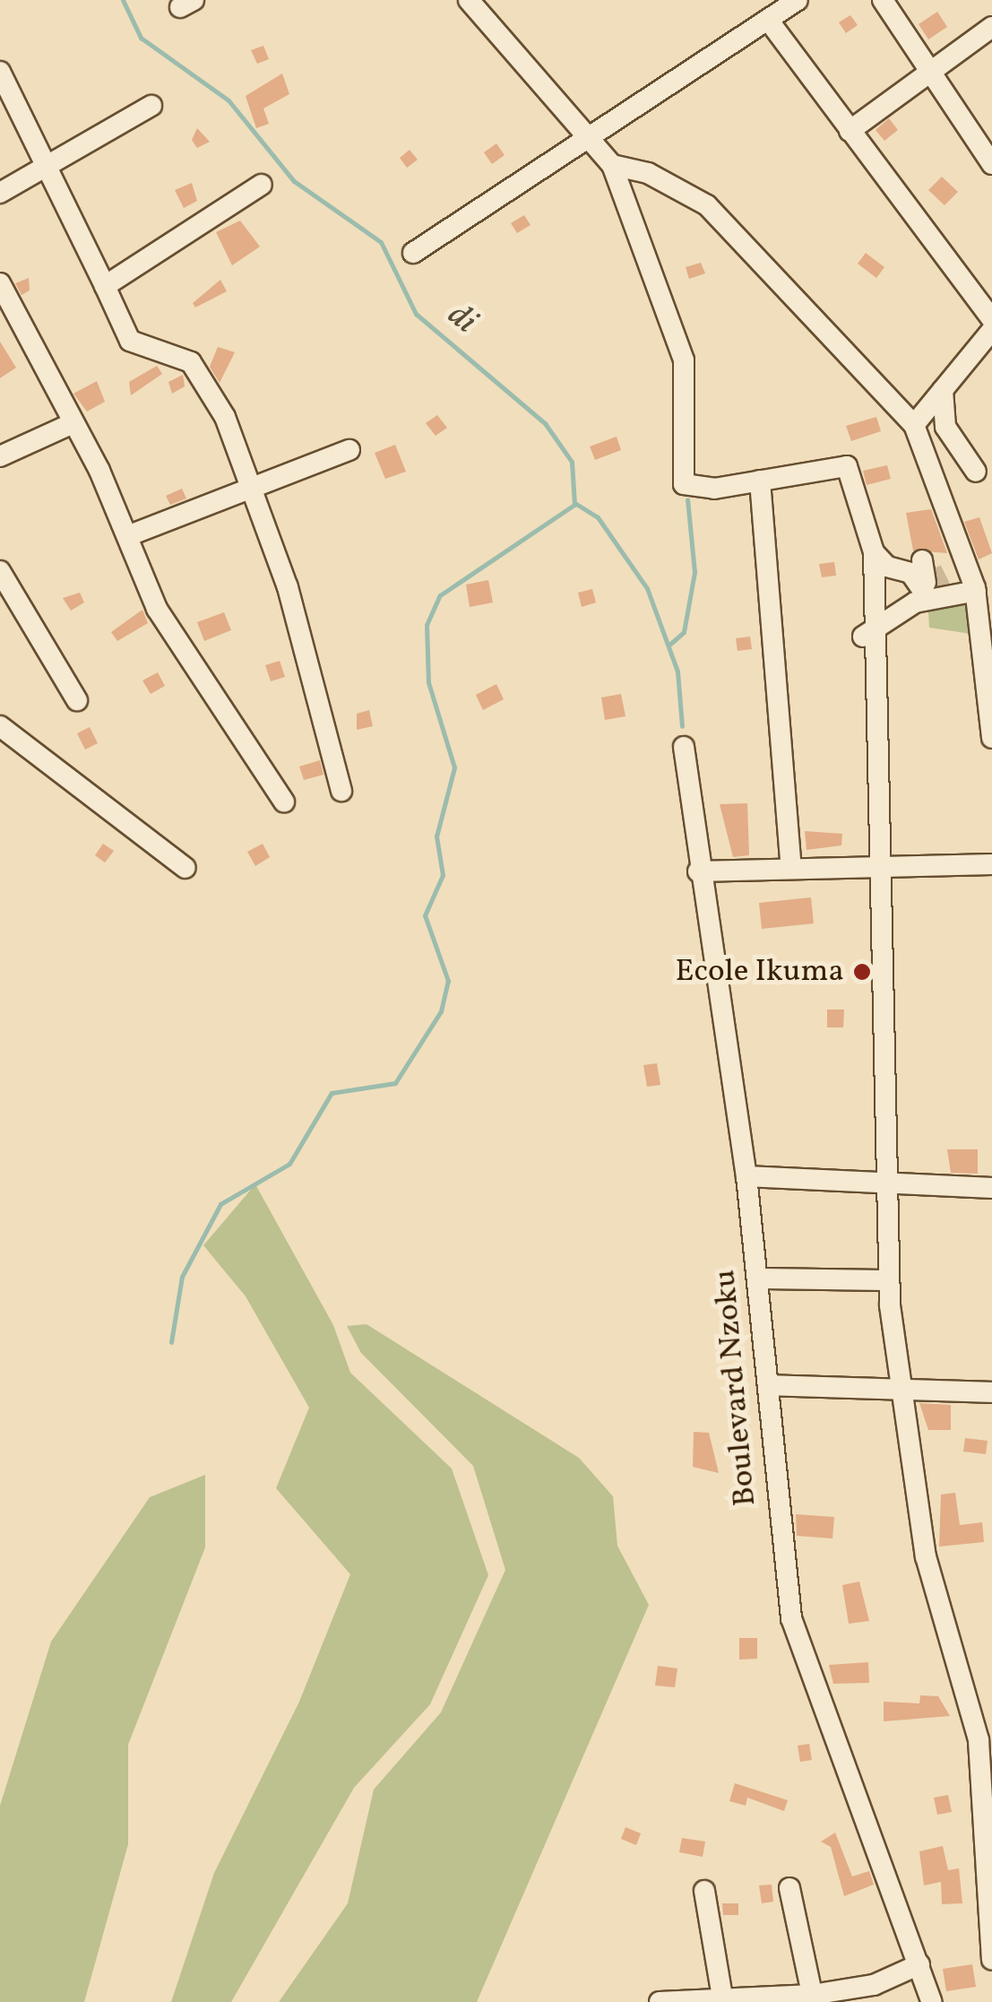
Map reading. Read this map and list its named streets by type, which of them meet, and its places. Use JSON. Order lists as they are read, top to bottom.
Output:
{
  "streets": {
    "street": ["Boulevard Nzoku"]
  },
  "water": ["di"],
  "places": ["Ecole Ikuma"]
}
